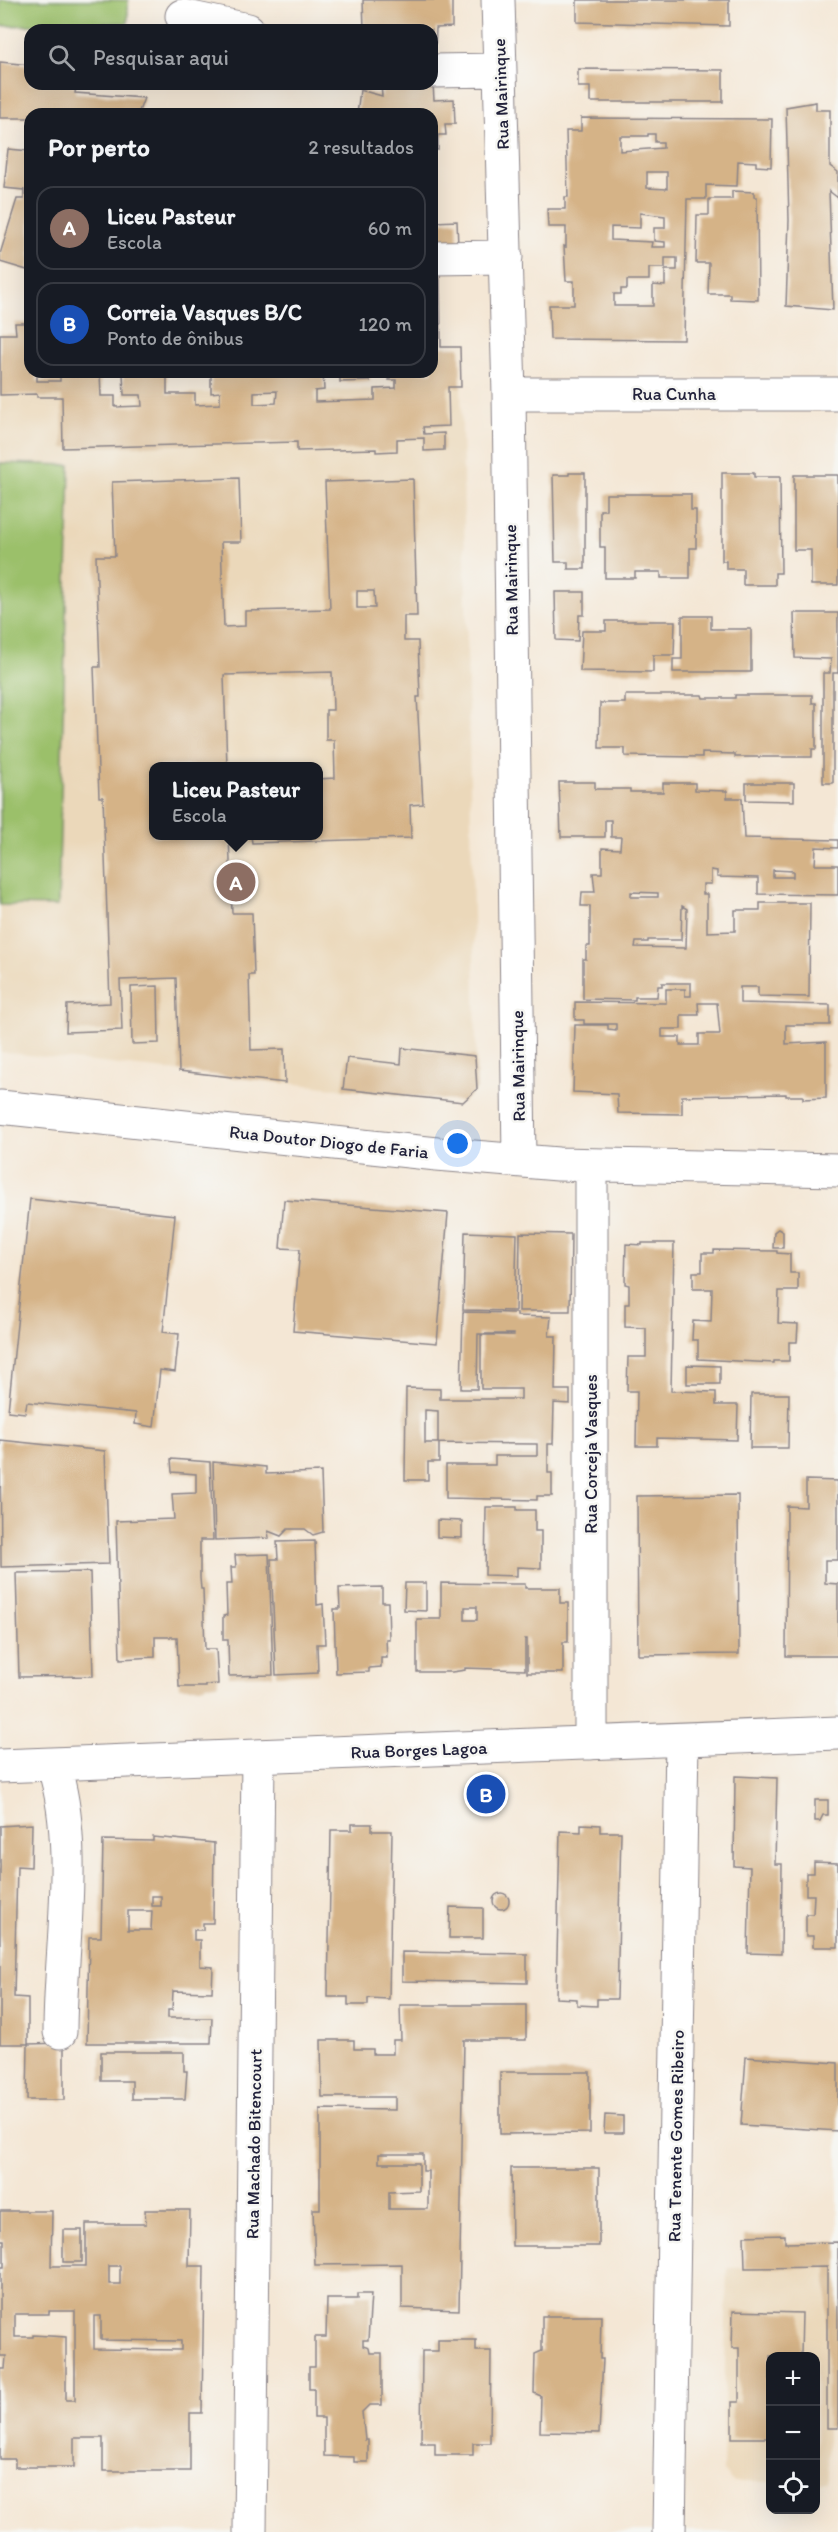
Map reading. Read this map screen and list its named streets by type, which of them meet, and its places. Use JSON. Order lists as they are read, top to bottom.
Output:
{
  "streets": {
    "street": [
      "Rua Mairinque",
      "Rua Cunha",
      "Rua Doutor Diogo de Faria",
      "Rua Corceja Vasques",
      "Rua Borges Lagoa",
      "Rua Tenente Gomes Ribeiro",
      "Rua Machado Bitencourt"
    ]
  },
  "crossings": [
    ["Rua Mairinque", "Rua Cunha"],
    ["Rua Mairinque", "Rua Doutor Diogo de Faria"],
    ["Rua Doutor Diogo de Faria", "Rua Corceja Vasques"],
    ["Rua Corceja Vasques", "Rua Borges Lagoa"],
    ["Rua Borges Lagoa", "Rua Tenente Gomes Ribeiro"],
    ["Rua Borges Lagoa", "Rua Machado Bitencourt"]
  ],
  "page": {
    "search": "Pesquisar aqui",
    "heading": ["Por perto", "2 resultados"],
    "list": [
      {
        "mark": "A",
        "name": "Liceu Pasteur",
        "note": "Escola",
        "value": "60 m"
      },
      {
        "mark": "B",
        "name": "Correia Vasques B/C",
        "note": "Ponto de ônibus",
        "value": "120 m"
      }
    ],
    "popup": ["Liceu Pasteur", "Escola"],
    "pins": ["A", "B"],
    "map_buttons": ["+", "−"]
  }
}
